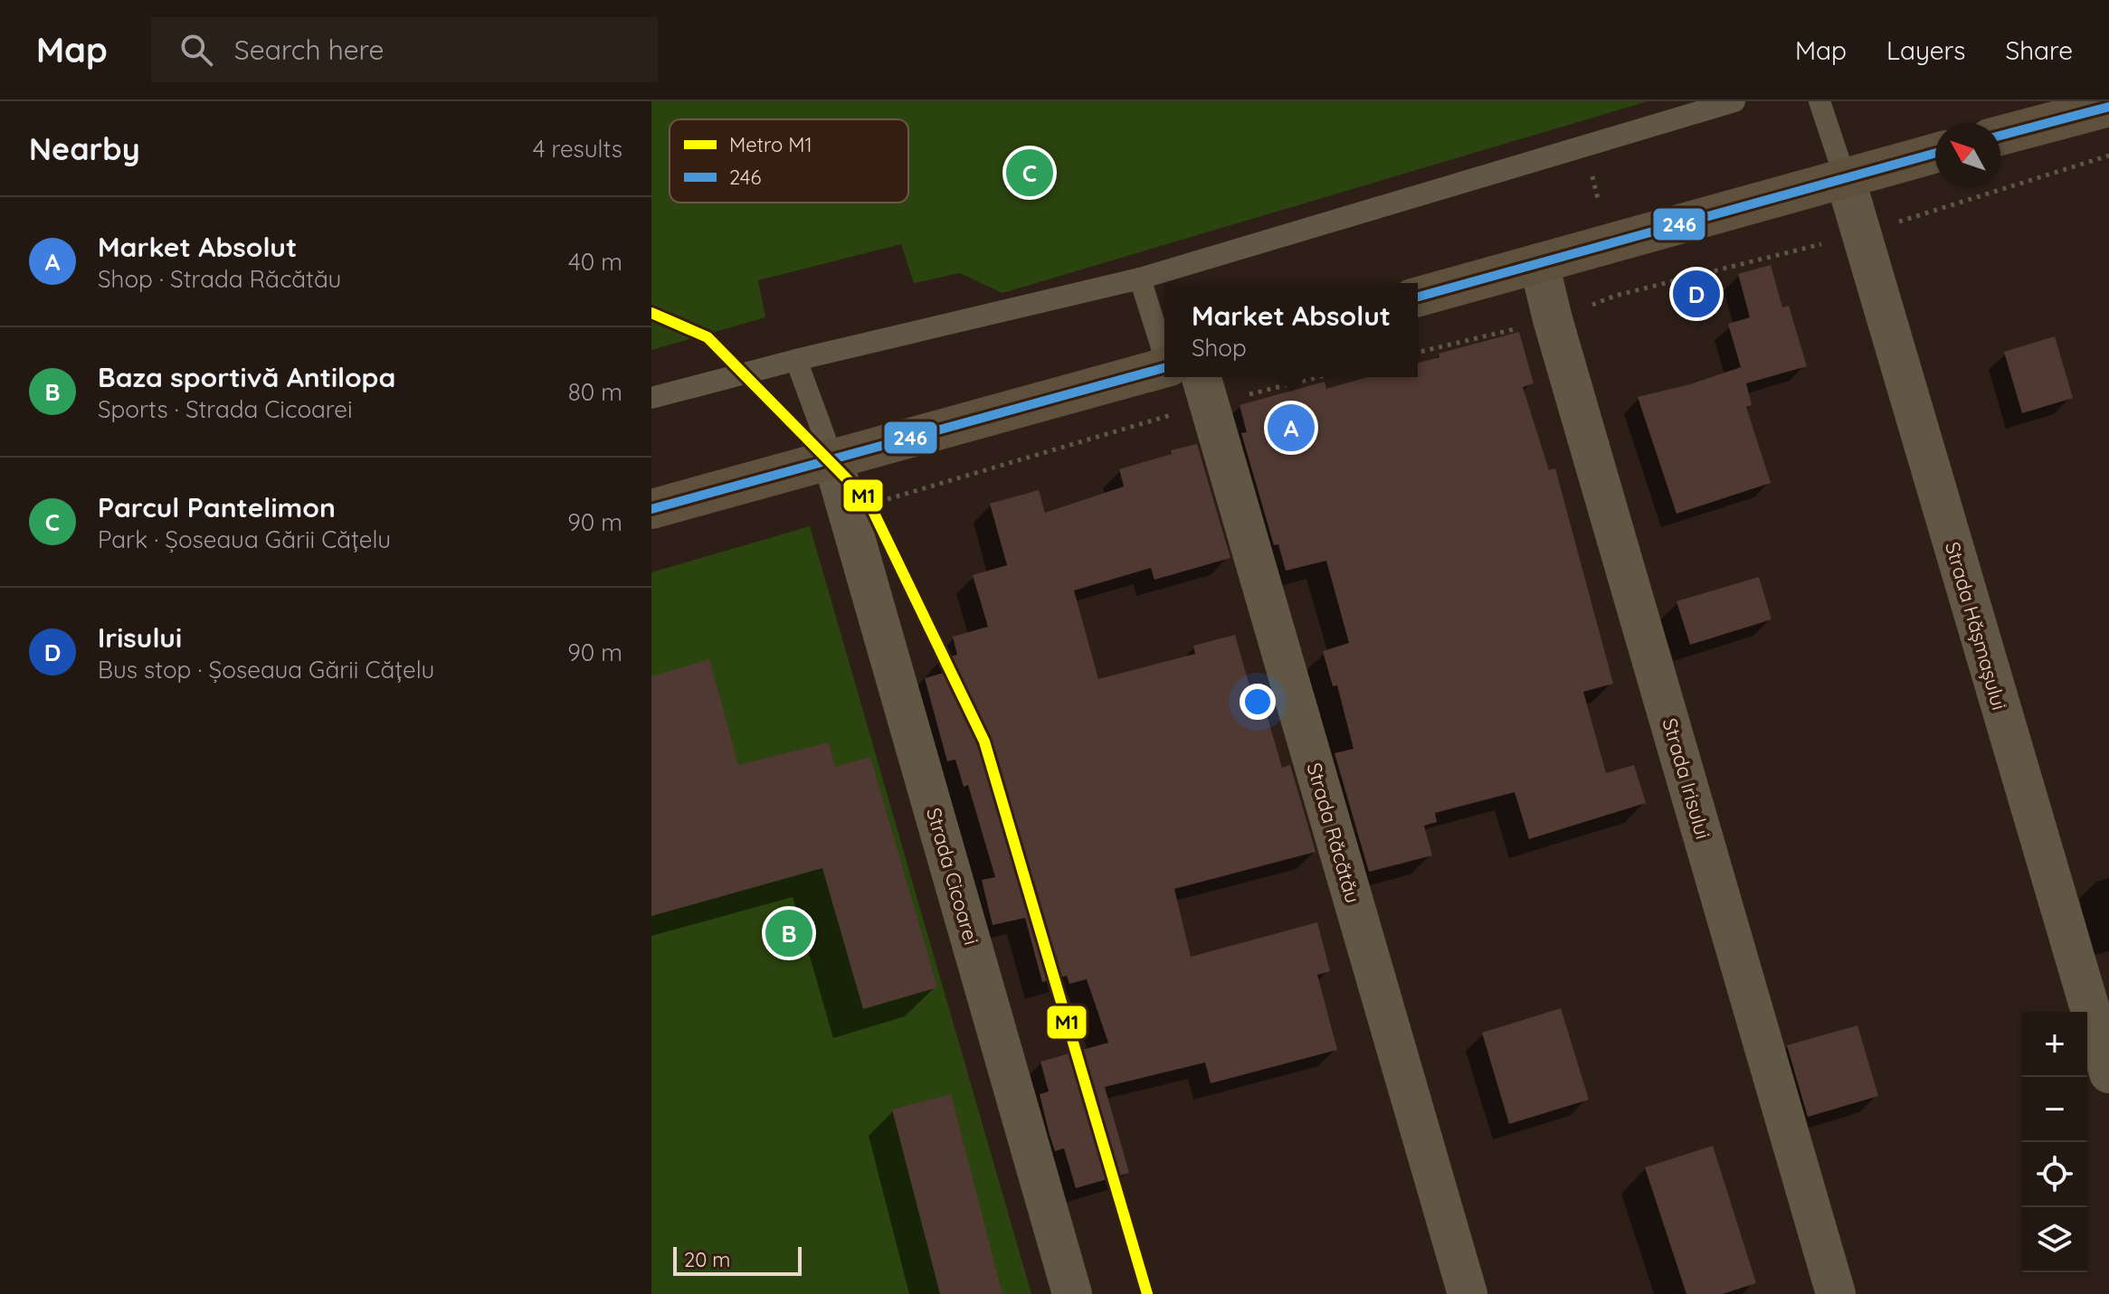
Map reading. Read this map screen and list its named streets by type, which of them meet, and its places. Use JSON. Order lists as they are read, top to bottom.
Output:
{
  "streets": {
    "street": [
      "Strada Hășmașului",
      "Strada Irisului",
      "Strada Răcătău",
      "Strada Cicoarei"
    ]
  },
  "lines": ["transit line 246", "metro line M1"],
  "legend": ["Metro M1", "246"],
  "scale_bar": "20 m",
  "north": "top left",
  "page": {
    "header": "Map",
    "search": "Search here",
    "nav": ["Map", "Layers", "Share"],
    "heading": ["Nearby", "4 results"],
    "pins": [
      "C",
      "D",
      "A",
      "B"
    ],
    "list": [
      {
        "mark": "A",
        "name": "Market Absolut",
        "note": "Shop · Strada Răcătău",
        "value": "40 m"
      },
      {
        "mark": "B",
        "name": "Baza sportivă Antilopa",
        "note": "Sports · Strada Cicoarei",
        "value": "80 m"
      },
      {
        "mark": "C",
        "name": "Parcul Pantelimon",
        "note": "Park · Șoseaua Gării Cățelu",
        "value": "90 m"
      },
      {
        "mark": "D",
        "name": "Irisului",
        "note": "Bus stop · Șoseaua Gării Cățelu",
        "value": "90 m"
      }
    ],
    "popup": ["Market Absolut", "Shop"],
    "map_buttons": ["+", "−"],
    "scale": "20 m"
  }
}
